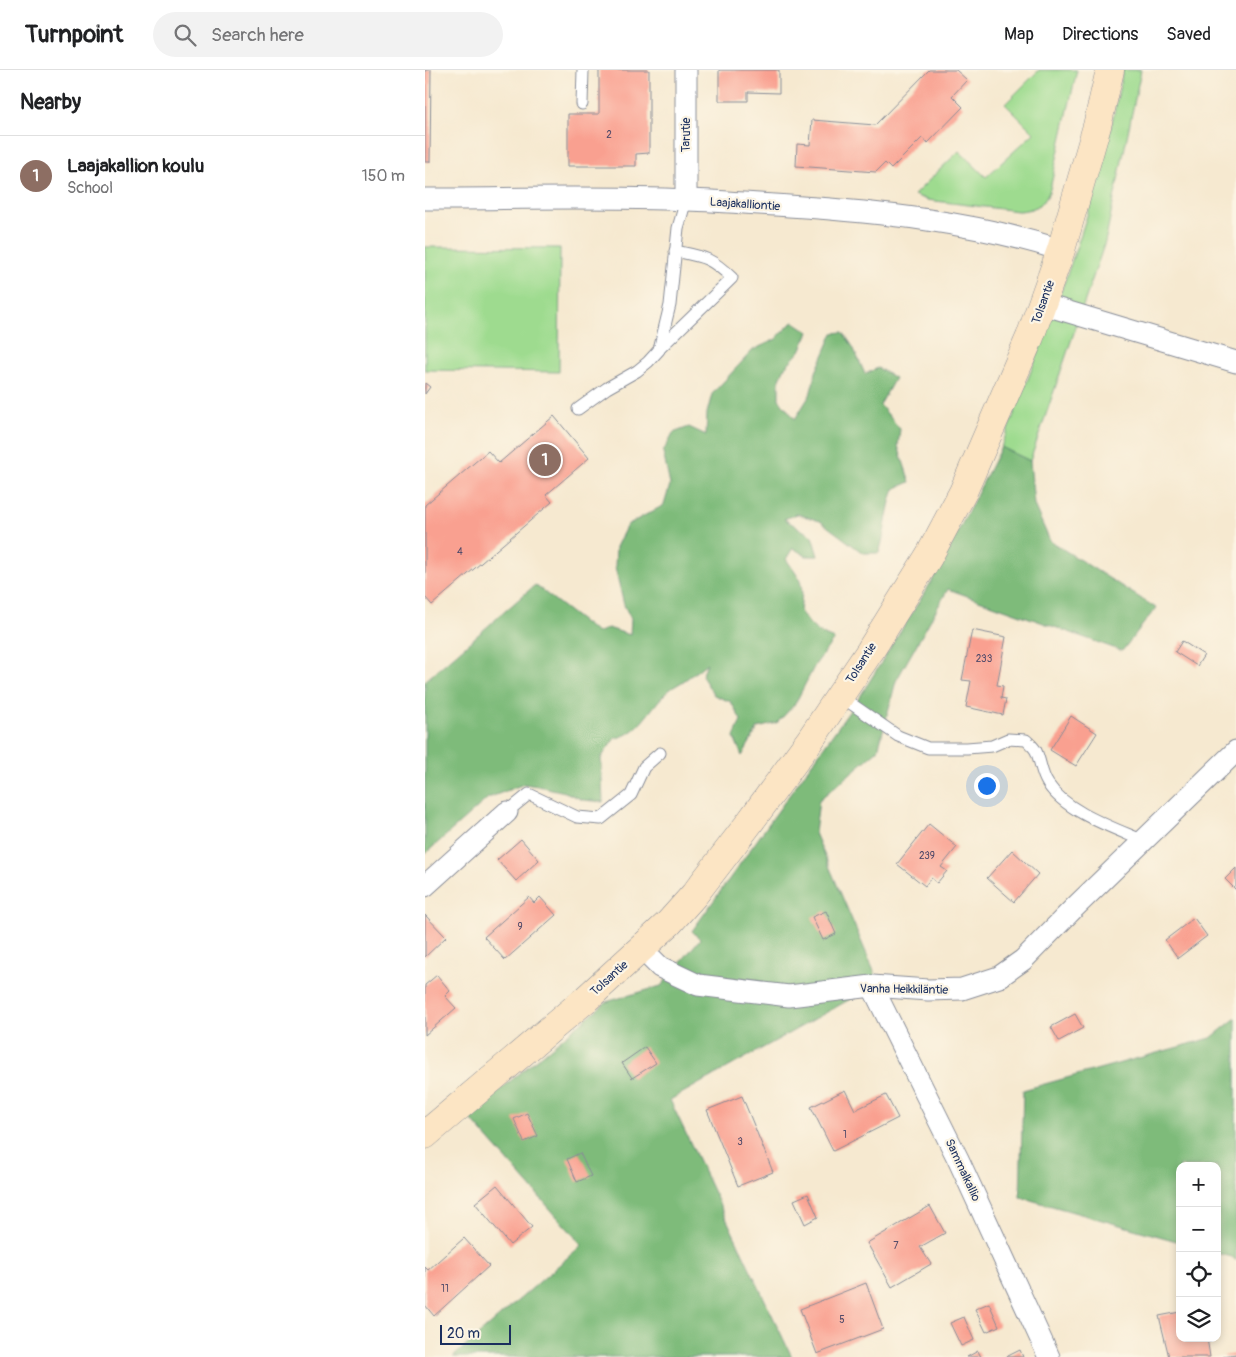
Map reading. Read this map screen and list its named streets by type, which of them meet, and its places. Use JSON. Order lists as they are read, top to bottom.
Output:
{
  "streets": {
    "street": [
      "Tarutie",
      "Laajakalliontie",
      "Tolsantie",
      "Vanha Heikkiläntie",
      "Sammalkallio"
    ]
  },
  "crossings": [
    ["Tarutie", "Laajakalliontie"],
    ["Laajakalliontie", "Tolsantie"],
    ["Tolsantie", "Vanha Heikkiläntie"],
    ["Vanha Heikkiläntie", "Sammalkallio"]
  ],
  "house_numbers": [
    "2",
    "4",
    "233",
    "239",
    "9",
    "1",
    "3",
    "7",
    "11",
    "5"
  ],
  "scale_bar": "20 m",
  "page": {
    "header": "Turnpoint",
    "search": "Search here",
    "nav": ["Map", "Directions", "Saved"],
    "heading": "Nearby",
    "list": [
      {
        "mark": "1",
        "name": "Laajakallion koulu",
        "note": "School",
        "value": "150 m"
      }
    ],
    "pins": "1",
    "map_buttons": ["+", "−"],
    "scale": "20 m"
  }
}
